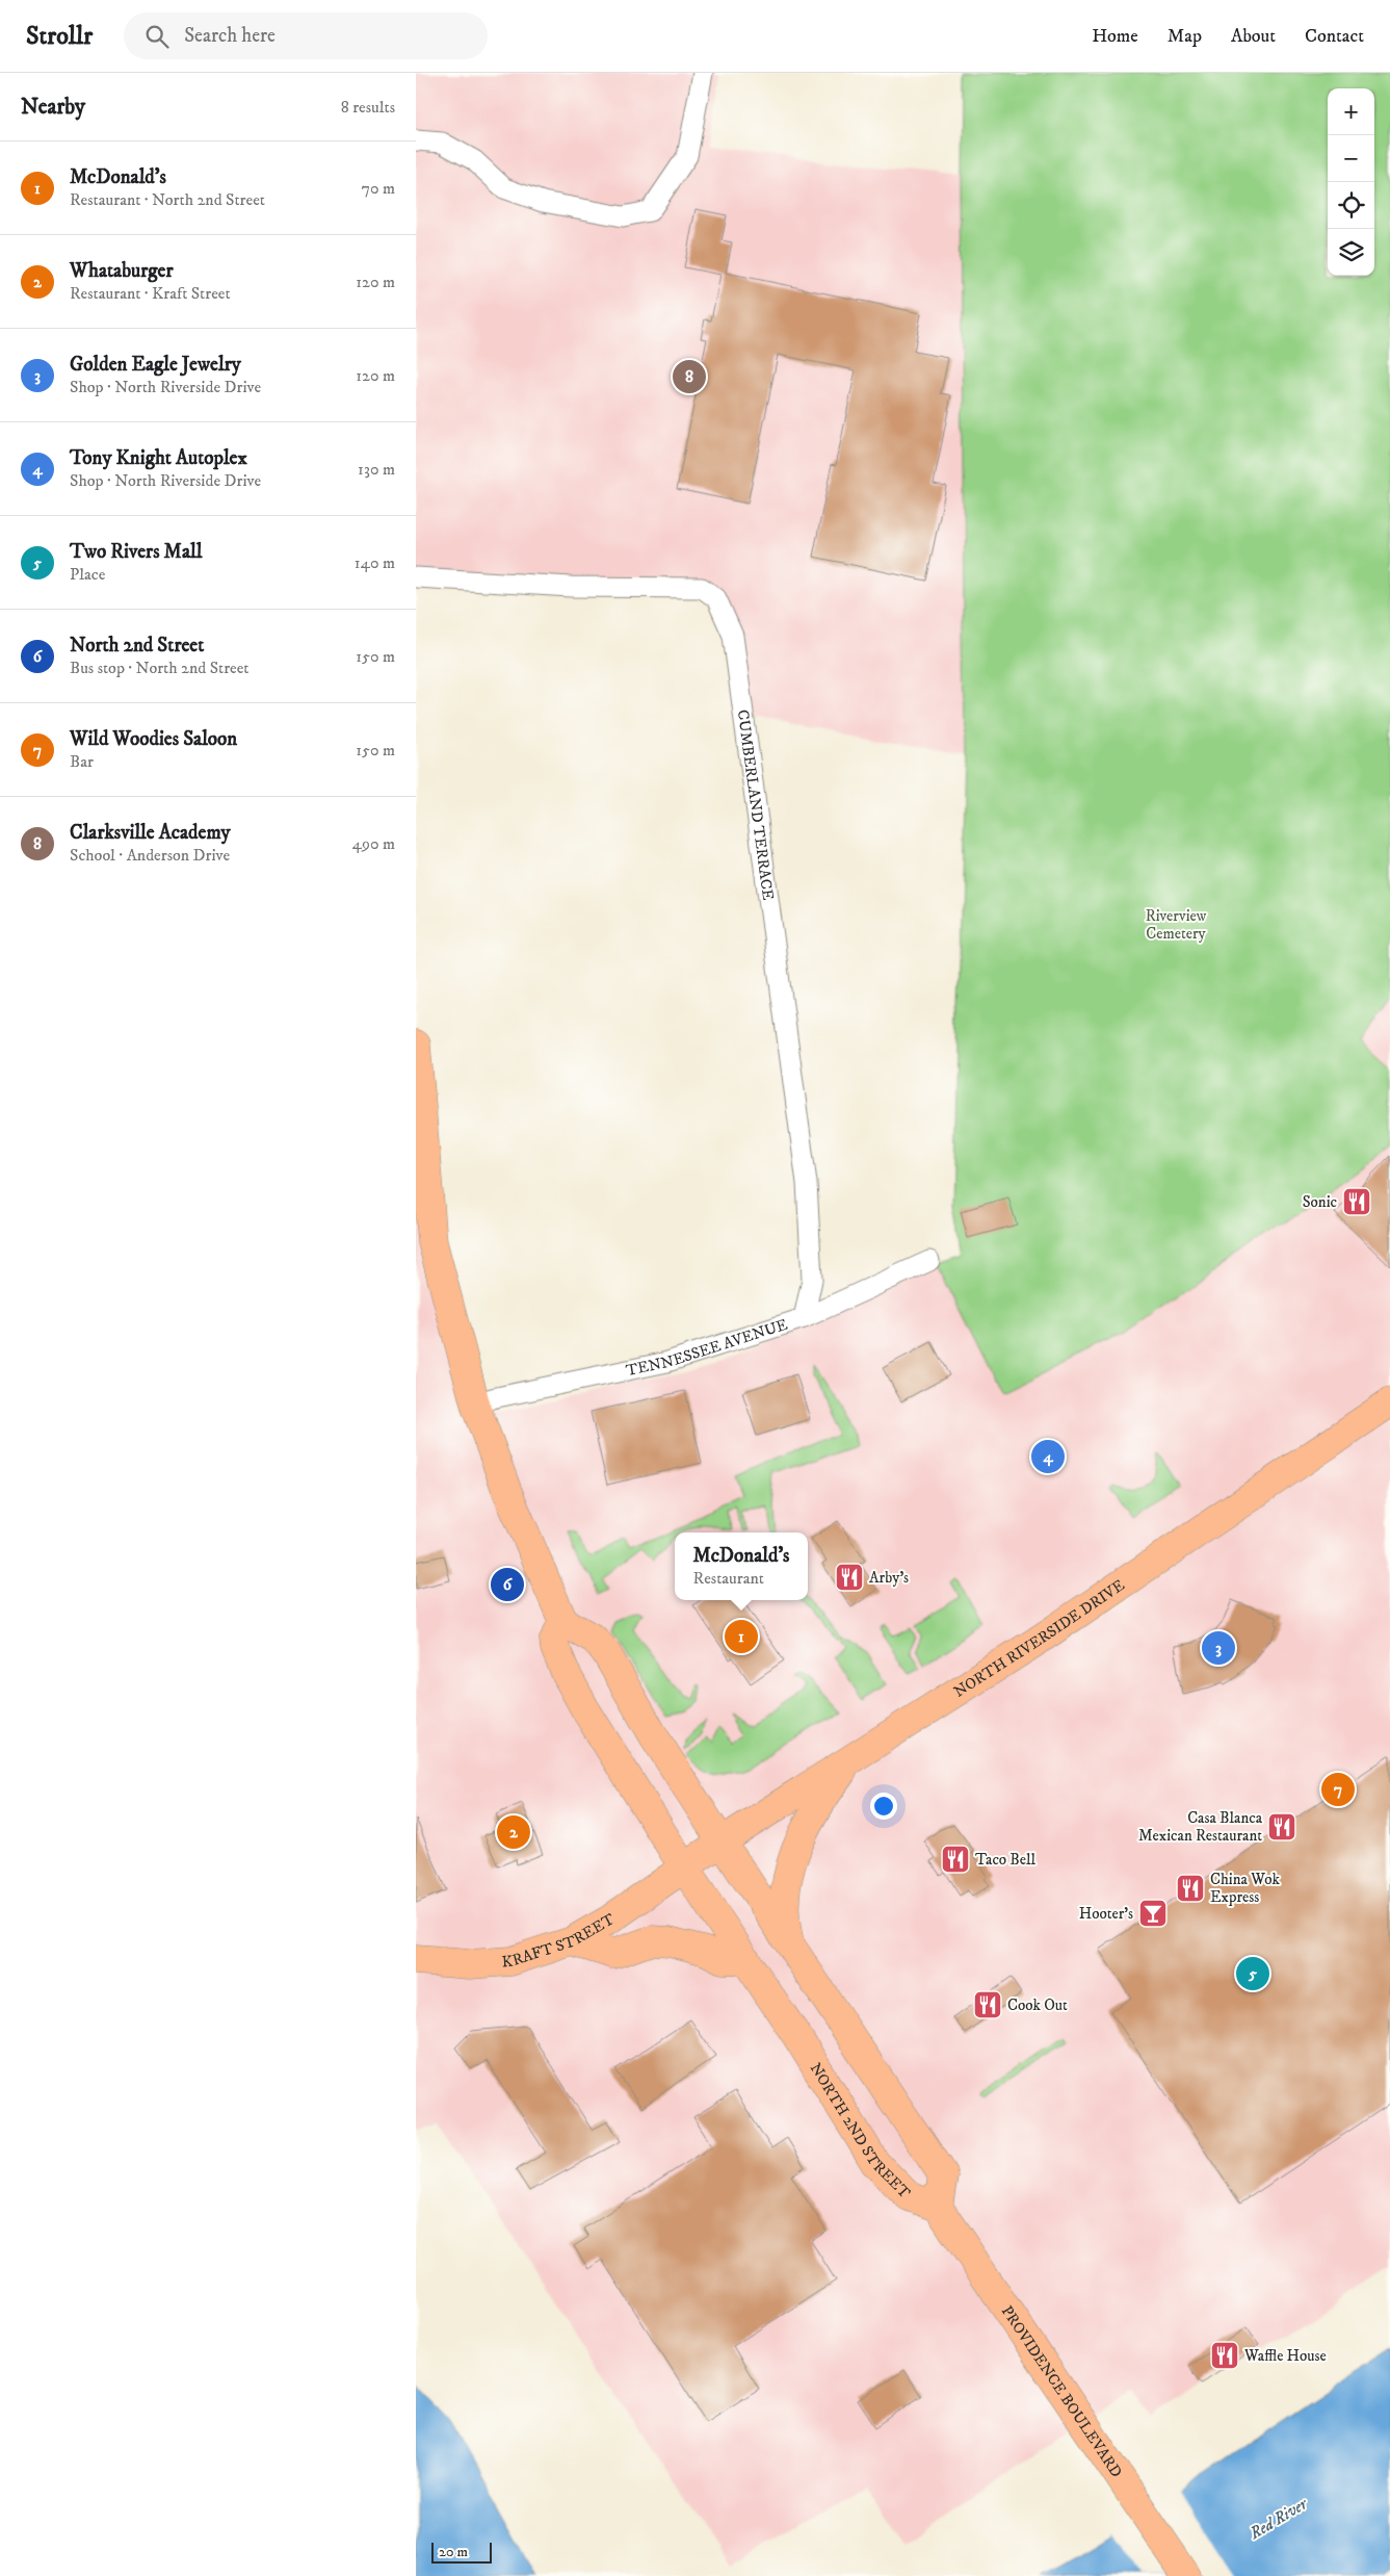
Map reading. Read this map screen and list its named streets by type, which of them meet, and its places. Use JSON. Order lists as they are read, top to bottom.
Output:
{
  "streets": {
    "main road": [
      "NORTH RIVERSIDE DRIVE",
      "KRAFT STREET",
      "NORTH 2ND STREET",
      "PROVIDENCE BOULEVARD"
    ],
    "street": ["CUMBERLAND TERRACE", "TENNESSEE AVENUE"]
  },
  "crossings": [
    ["CUMBERLAND TERRACE", "TENNESSEE AVENUE"],
    ["NORTH RIVERSIDE DRIVE", "KRAFT STREET"],
    ["NORTH RIVERSIDE DRIVE", "NORTH 2ND STREET"],
    ["KRAFT STREET", "NORTH 2ND STREET"],
    ["NORTH 2ND STREET", "PROVIDENCE BOULEVARD"]
  ],
  "water": ["Red River"],
  "parks": ["Riverview Cemetery"],
  "places": {
    "restaurant": [
      "Sonic",
      "Arby's",
      "Casa Blanca Mexican Restaurant",
      "Taco Bell",
      "China Wok Express",
      "Cook Out",
      "Waffle House"
    ],
    "bar": ["Hooter's"]
  },
  "scale_bar": "20 m",
  "page": {
    "header": "Strollr",
    "search": "Search here",
    "nav": [
      "Home",
      "Map",
      "About",
      "Contact"
    ],
    "heading": ["Nearby", "8 results"],
    "map_buttons": ["+", "−"],
    "list": [
      {
        "mark": "1",
        "name": "McDonald's",
        "note": "Restaurant · North 2nd Street",
        "value": "70 m"
      },
      {
        "mark": "2",
        "name": "Whataburger",
        "note": "Restaurant · Kraft Street",
        "value": "120 m"
      },
      {
        "mark": "3",
        "name": "Golden Eagle Jewelry",
        "note": "Shop · North Riverside Drive",
        "value": "120 m"
      },
      {
        "mark": "4",
        "name": "Tony Knight Autoplex",
        "note": "Shop · North Riverside Drive",
        "value": "130 m"
      },
      {
        "mark": "5",
        "name": "Two Rivers Mall",
        "note": "Place",
        "value": "140 m"
      },
      {
        "mark": "6",
        "name": "North 2nd Street",
        "note": "Bus stop · North 2nd Street",
        "value": "150 m"
      },
      {
        "mark": "7",
        "name": "Wild Woodies Saloon",
        "note": "Bar",
        "value": "150 m"
      },
      {
        "mark": "8",
        "name": "Clarksville Academy",
        "note": "School · Anderson Drive",
        "value": "490 m"
      }
    ],
    "pins": [
      "8",
      "4",
      "6",
      "1",
      "3",
      "7",
      "2",
      "5"
    ],
    "popup": ["McDonald's", "Restaurant"],
    "scale": "20 m"
  }
}
